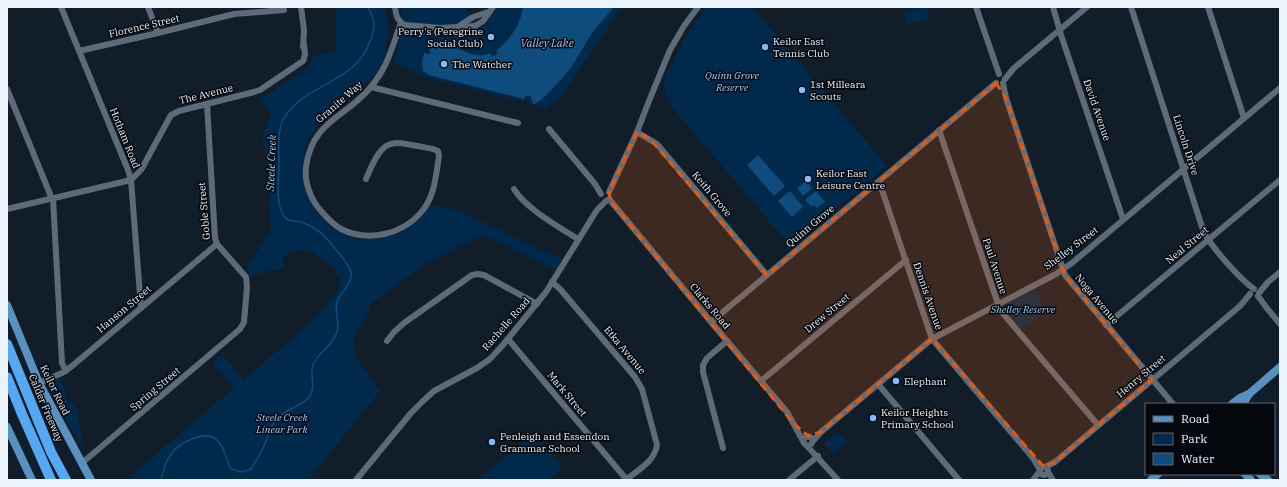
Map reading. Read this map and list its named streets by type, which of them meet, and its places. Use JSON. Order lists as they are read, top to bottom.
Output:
{
  "streets": {
    "highway": ["Calder Freeway"],
    "main road": ["Keilor Road"],
    "street": [
      "Florence Street",
      "The Avenue",
      "Granite Way",
      "David Avenue",
      "Hotham Road",
      "Lincoln Drive",
      "Keith Grove",
      "Goble Street",
      "Quinn Grove",
      "Neal Street",
      "Shelley Street",
      "Paul Avenue",
      "Dennis Avenue",
      "Noga Avenue",
      "Clarks Road",
      "Hanson Street",
      "Drew Street",
      "Rachelle Road",
      "Etka Avenue",
      "Henry Street",
      "Spring Street",
      "Mark Street"
    ]
  },
  "crossings": [
    ["Florence Street", "Hotham Road"],
    ["The Avenue", "Hotham Road"],
    ["The Avenue", "Goble Street"],
    ["David Avenue", "Quinn Grove"],
    ["David Avenue", "Shelley Street"],
    ["Hotham Road", "Hanson Street"],
    ["Lincoln Drive", "Neal Street"],
    ["Lincoln Drive", "Shelley Street"],
    ["Lincoln Drive", "Henry Street"],
    ["Keith Grove", "Quinn Grove"],
    ["Keith Grove", "Rachelle Road"],
    ["Goble Street", "Hanson Street"],
    ["Goble Street", "Spring Street"],
    ["Quinn Grove", "Paul Avenue"],
    ["Quinn Grove", "Dennis Avenue"],
    ["Quinn Grove", "Noga Avenue"],
    ["Quinn Grove", "Clarks Road"],
    ["Neal Street", "Noga Avenue"],
    ["Shelley Street", "Paul Avenue"],
    ["Shelley Street", "Dennis Avenue"],
    ["Shelley Street", "Noga Avenue"],
    ["Shelley Street", "Clarks Road"],
    ["Paul Avenue", "Henry Street"],
    ["Dennis Avenue", "Drew Street"],
    ["Dennis Avenue", "Henry Street"],
    ["Noga Avenue", "Henry Street"],
    ["Clarks Road", "Drew Street"],
    ["Clarks Road", "Rachelle Road"],
    ["Hanson Street", "Keilor Road"],
    ["Rachelle Road", "Etka Avenue"],
    ["Rachelle Road", "Mark Street"],
    ["Etka Avenue", "Mark Street"],
    ["Spring Street", "Keilor Road"]
  ],
  "water": ["Valley Lake", "Steele Creek"],
  "parks": ["Quinn Grove Reserve", "Shelley Reserve", "Steele Creek Linear Park"],
  "places": [
    "Perry's (Peregrine Social Club)",
    "Keilor East Tennis Club",
    "The Watcher",
    "1st Milleara Scouts",
    "Keilor East Leisure Centre",
    "Elephant",
    "Keilor Heights Primary School",
    "Penleigh and Essendon Grammar School"
  ],
  "legend": ["Road", "Park", "Water"]
}
